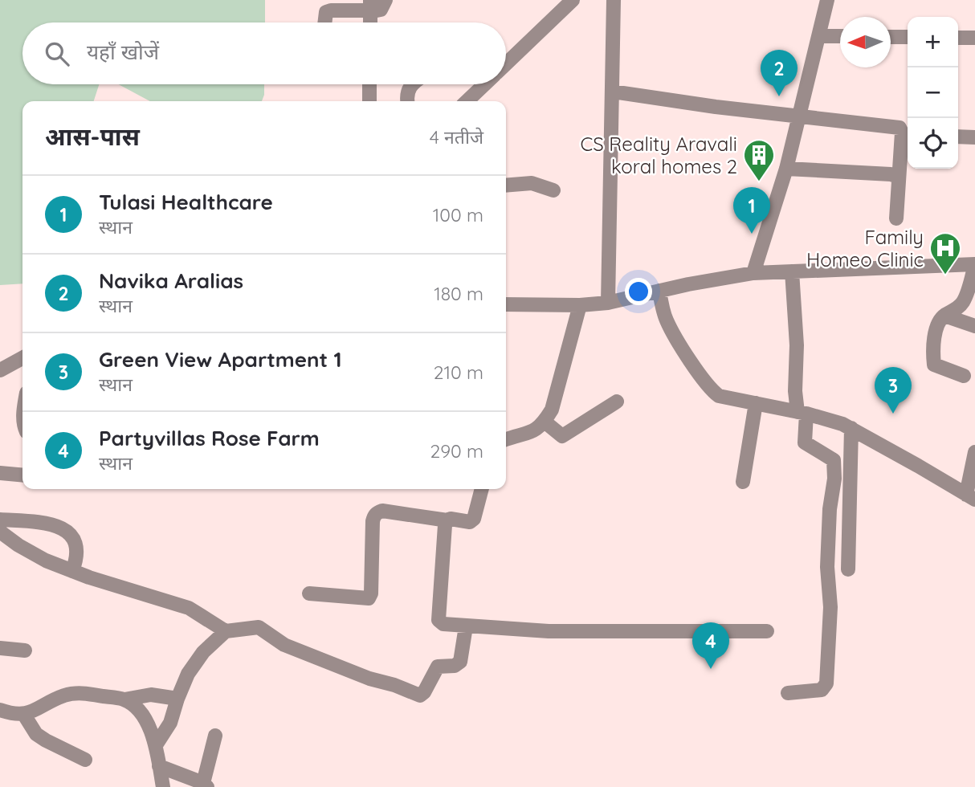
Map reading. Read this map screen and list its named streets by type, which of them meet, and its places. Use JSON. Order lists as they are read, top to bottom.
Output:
{
  "places": {
    "building": ["CS Reality Aravali koral homes 2"],
    "hospital": ["Family Homeo Clinic"]
  },
  "north": "left",
  "page": {
    "map_buttons": ["+", "−"],
    "search": "यहाँ खोजें",
    "pins": [
      "2",
      "1",
      "3",
      "4"
    ],
    "heading": ["आस-पास", "4 नतीजे"],
    "list": [
      {
        "mark": "1",
        "name": "Tulasi Healthcare",
        "note": "स्थान",
        "value": "100 m"
      },
      {
        "mark": "2",
        "name": "Navika Aralias",
        "note": "स्थान",
        "value": "180 m"
      },
      {
        "mark": "3",
        "name": "Green View Apartment 1",
        "note": "स्थान",
        "value": "210 m"
      },
      {
        "mark": "4",
        "name": "Partyvillas Rose Farm",
        "note": "स्थान",
        "value": "290 m"
      }
    ]
  }
}
